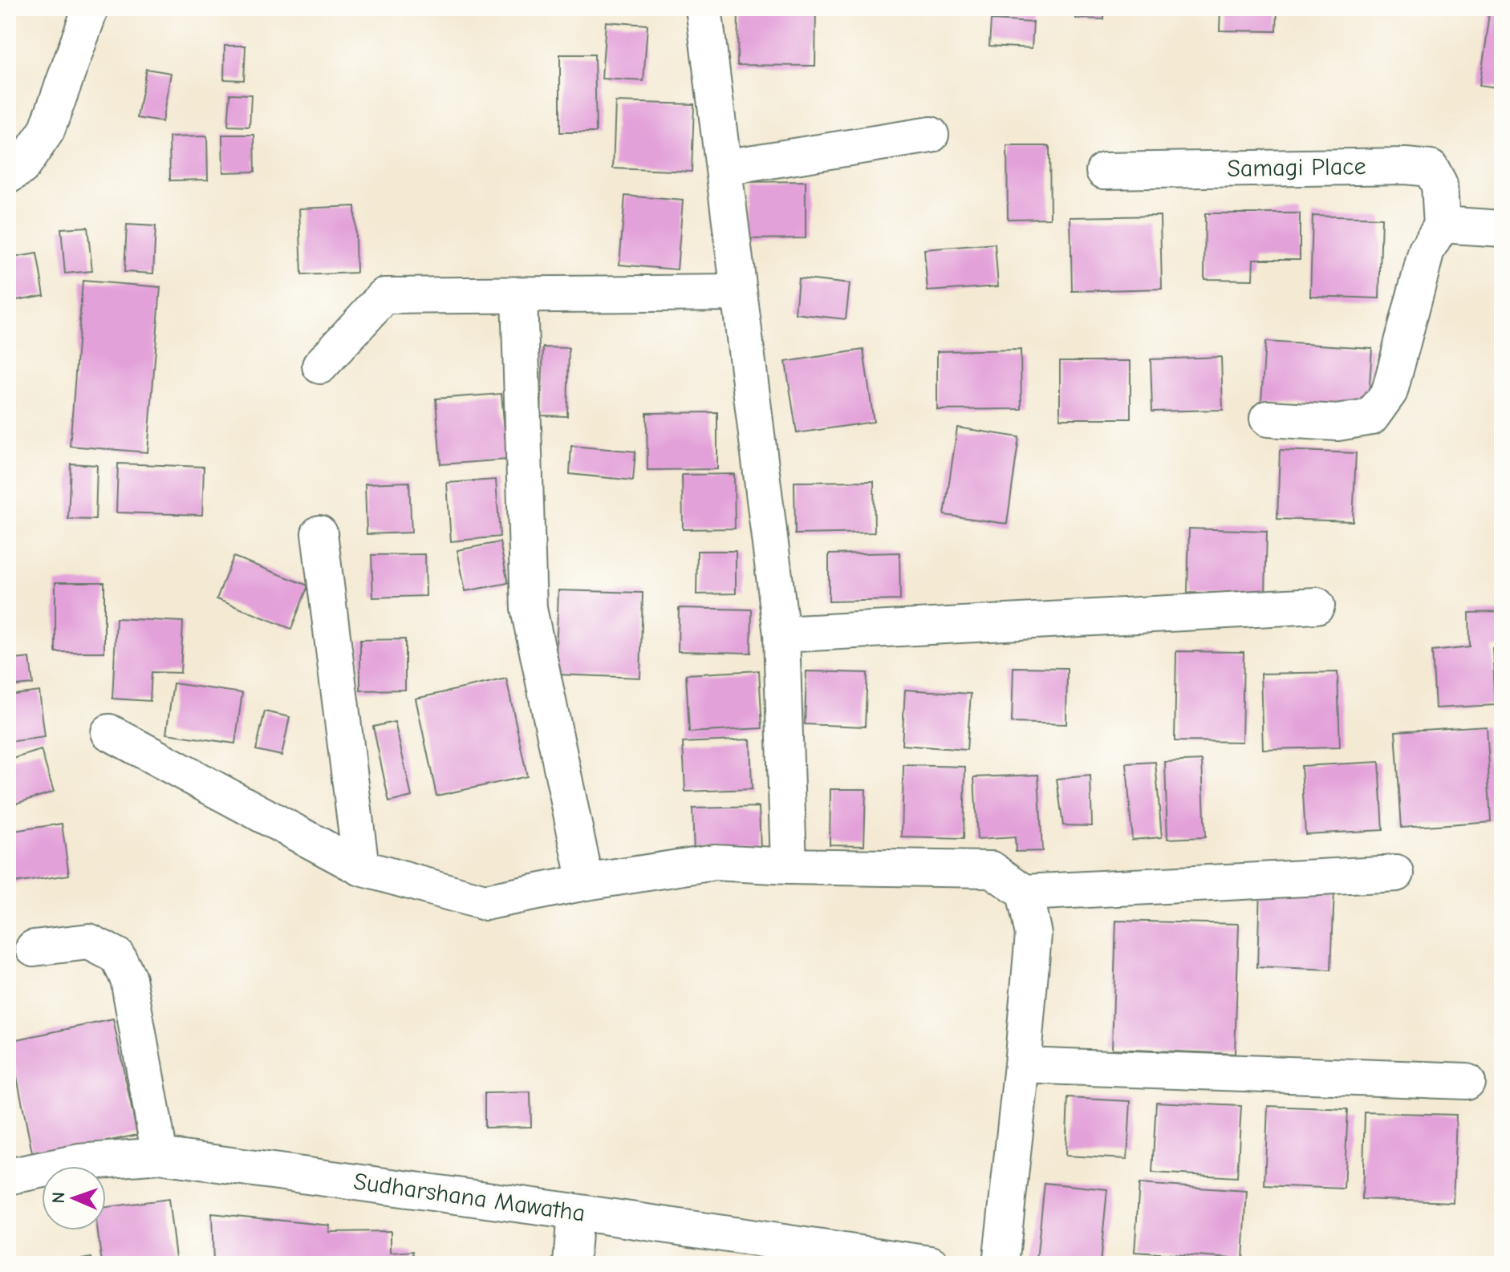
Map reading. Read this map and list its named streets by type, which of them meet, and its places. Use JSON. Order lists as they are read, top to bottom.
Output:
{
  "streets": {
    "street": ["Samagi Place", "Sudharshana Mawatha"]
  },
  "north": "left"
}
